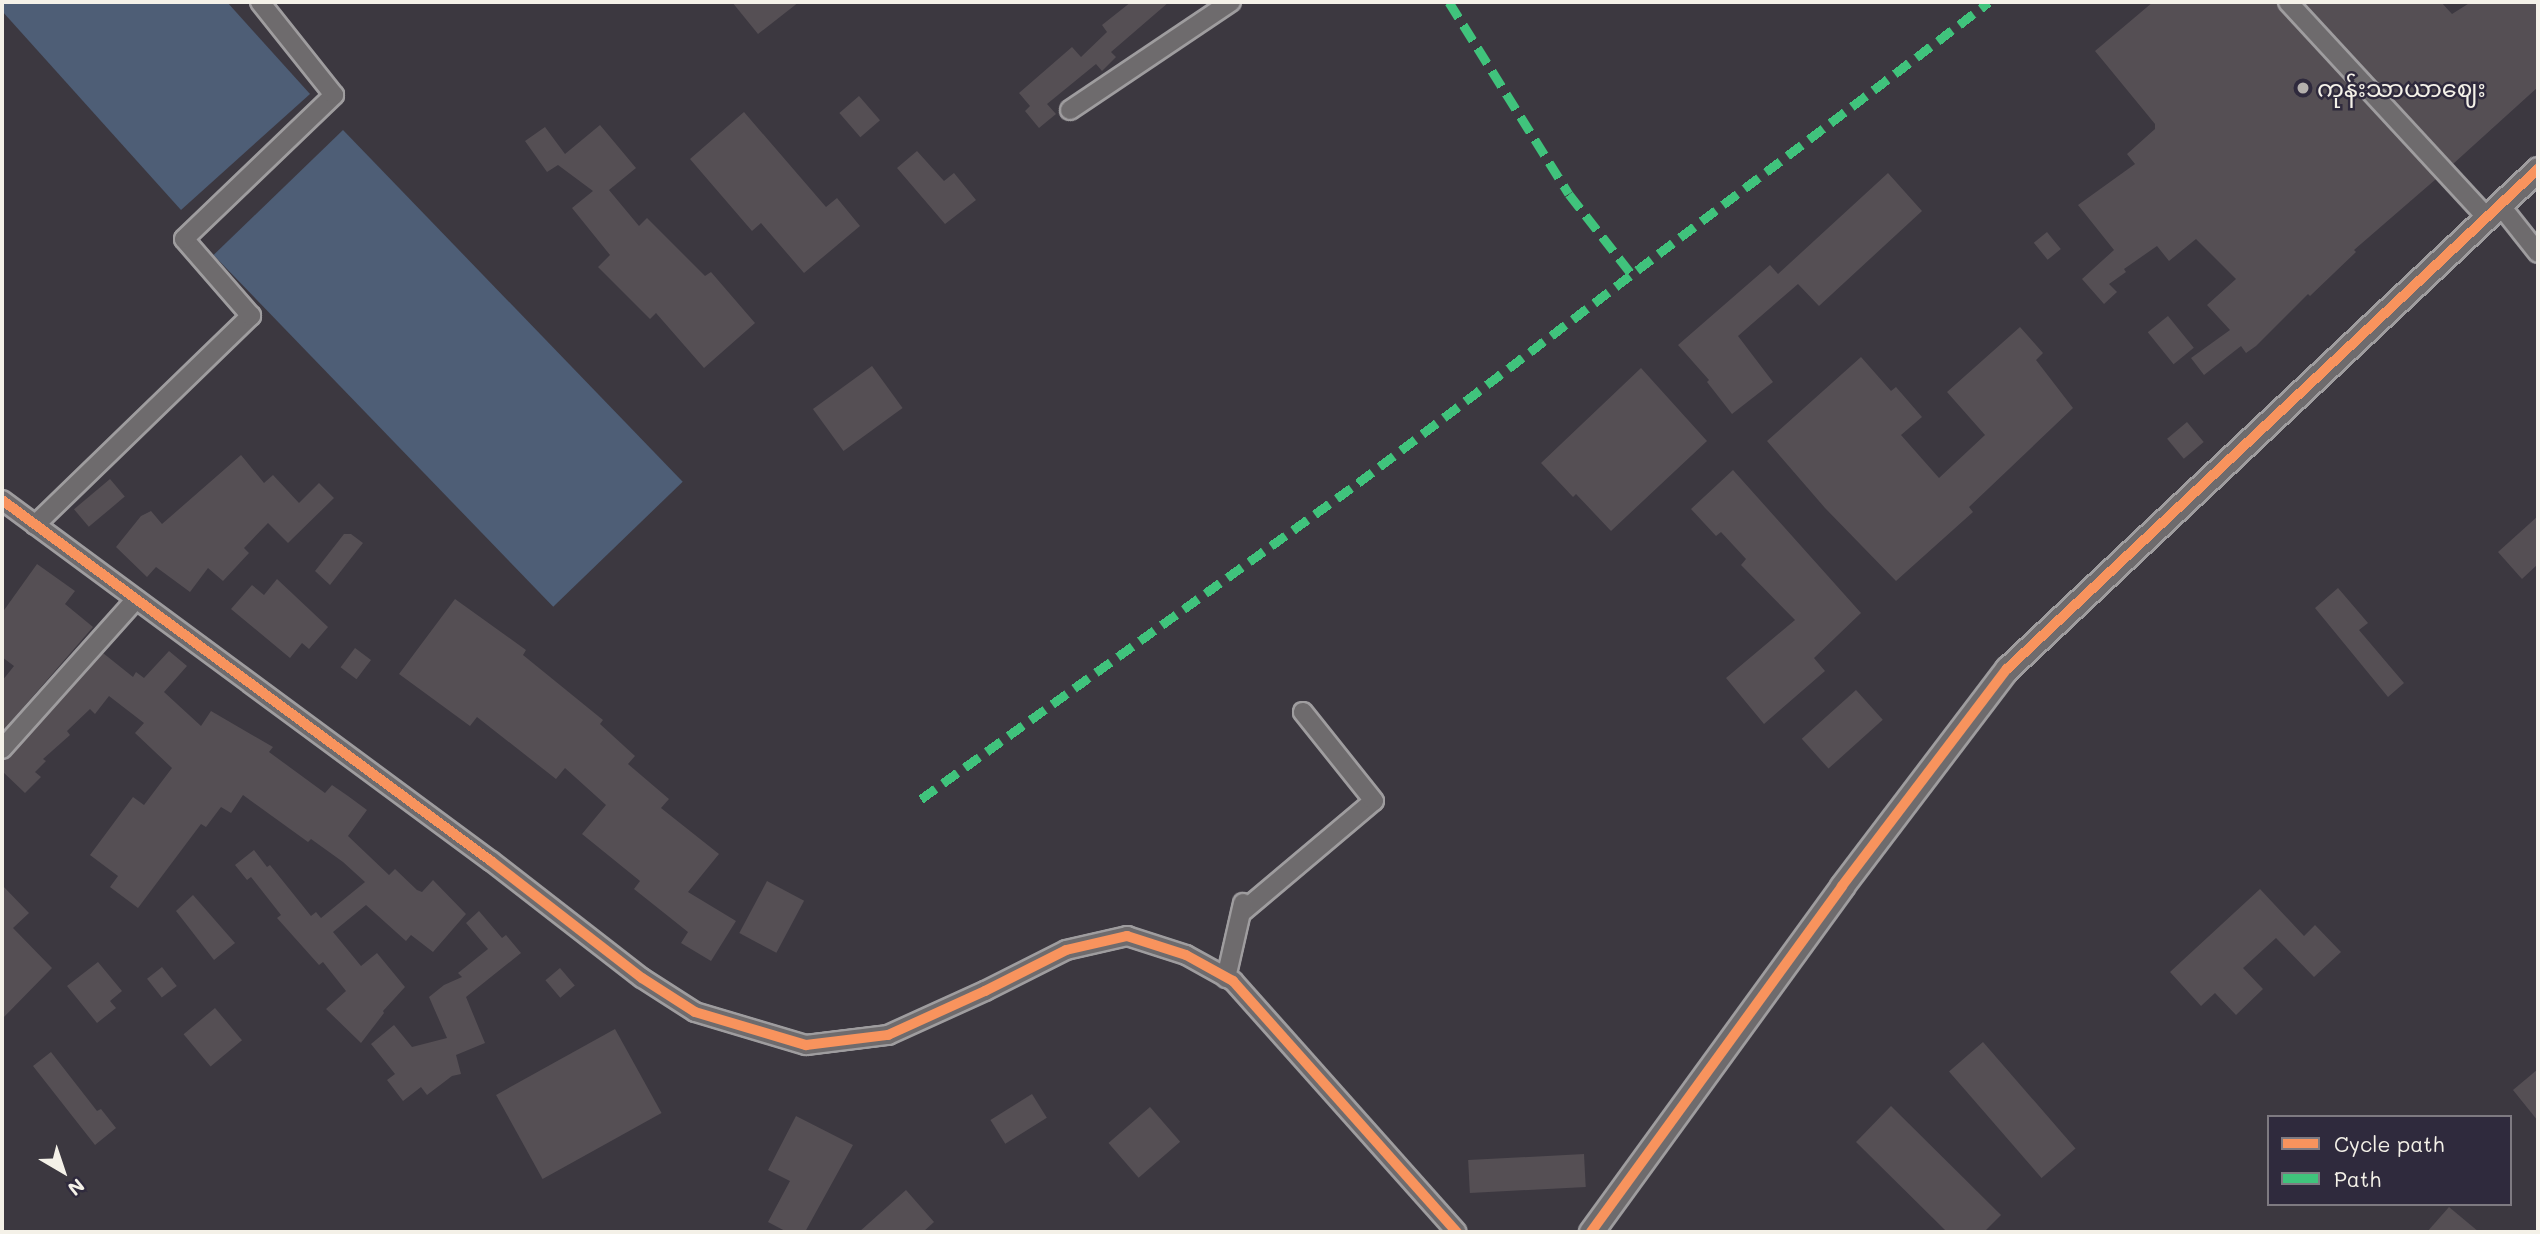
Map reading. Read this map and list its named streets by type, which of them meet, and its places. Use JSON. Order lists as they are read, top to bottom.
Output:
{
  "places": ["ကုန်းသာယာဈေး"],
  "legend": ["Cycle path", "Path"],
  "north": "bottom right"
}
